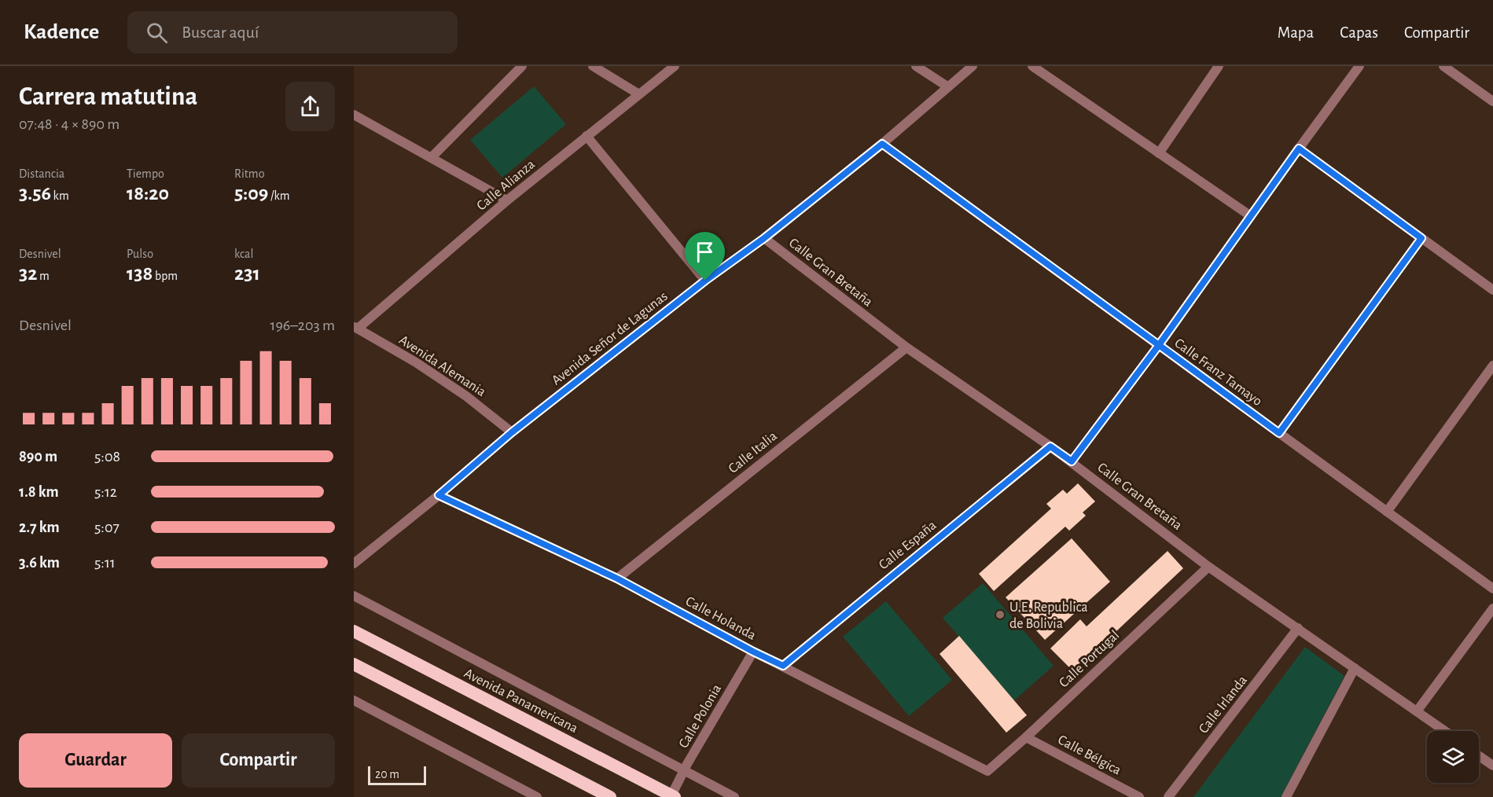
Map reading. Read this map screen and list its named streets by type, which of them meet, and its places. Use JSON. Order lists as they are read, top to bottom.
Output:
{
  "streets": {
    "highway": ["Avenida Panamericana"],
    "street": [
      "Calle Alianza",
      "Calle Gran Bretaña",
      "Avenida Señor de Lagunas",
      "Avenida Alemania",
      "Calle Franz Tamayo",
      "Calle Italia",
      "Calle España",
      "Calle Holanda",
      "Calle Portugal",
      "Calle Irlanda",
      "Calle Polonia",
      "Calle Bélgica"
    ]
  },
  "crossings": [
    ["Calle Alianza", "Avenida Alemania"],
    ["Calle Gran Bretaña", "Avenida Señor de Lagunas"],
    ["Calle Gran Bretaña", "Calle Italia"],
    ["Calle Gran Bretaña", "Calle España"],
    ["Calle Gran Bretaña", "Calle Portugal"],
    ["Calle Gran Bretaña", "Calle Irlanda"],
    ["Avenida Señor de Lagunas", "Avenida Alemania"],
    ["Avenida Señor de Lagunas", "Calle Franz Tamayo"],
    ["Avenida Señor de Lagunas", "Calle Holanda"],
    ["Calle Italia", "Calle Holanda"],
    ["Calle España", "Calle Holanda"],
    ["Calle Holanda", "Calle Portugal"],
    ["Calle Holanda", "Calle Polonia"],
    ["Calle Portugal", "Calle Bélgica"],
    ["Avenida Panamericana", "Calle Polonia"]
  ],
  "places": ["U.E. Republica de Bolivia"],
  "scale_bar": "20 m",
  "page": {
    "header": "Kadence",
    "search": "Buscar aquí",
    "nav": ["Mapa", "Capas", "Compartir"],
    "heading": ["Carrera matutina", "07:48 · 4 × 890 m"],
    "stats": [
      ["Distancia", "3.56 km"],
      ["Tiempo", "18:20"],
      ["Ritmo", "5:09 /km"],
      ["Desnivel", "32 m"],
      ["Pulso", "138 bpm"],
      ["kcal", "231"]
    ],
    "chart": ["Desnivel", "196–203 m"],
    "list": [
      {
        "name": "890 m",
        "note": "5:08"
      },
      {
        "name": "1.8 km",
        "note": "5:12"
      },
      {
        "name": "2.7 km",
        "note": "5:07"
      },
      {
        "name": "3.6 km",
        "note": "5:11"
      }
    ],
    "buttons": ["Guardar", "Compartir"],
    "scale": "20 m"
  }
}
